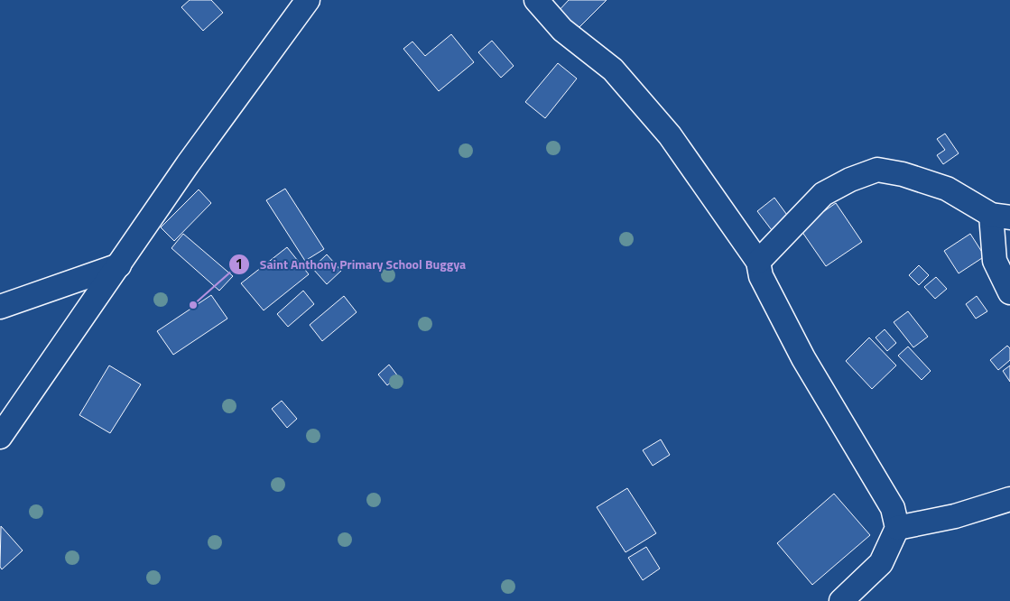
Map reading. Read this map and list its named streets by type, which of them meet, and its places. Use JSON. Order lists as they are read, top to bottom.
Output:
{
  "places": ["Saint Anthony Primary School Buggya"]
}
